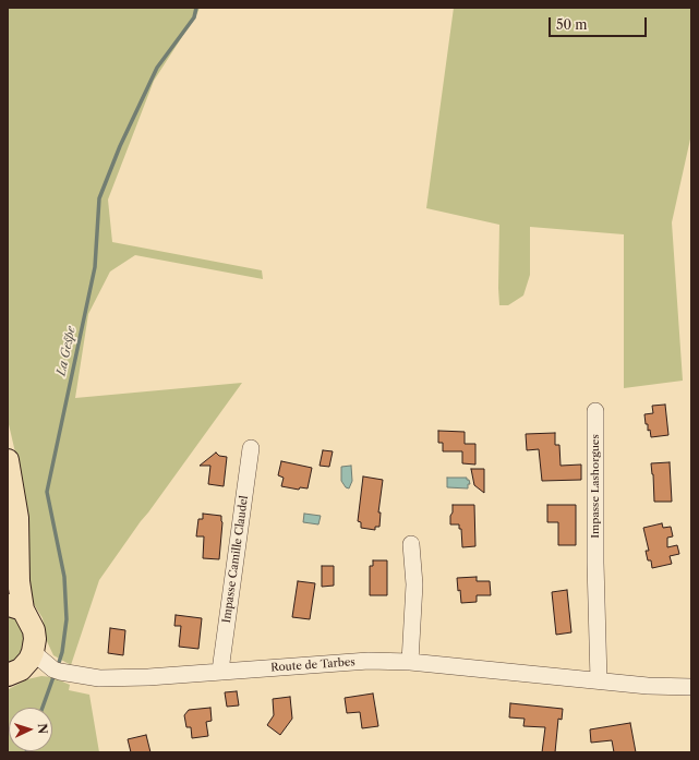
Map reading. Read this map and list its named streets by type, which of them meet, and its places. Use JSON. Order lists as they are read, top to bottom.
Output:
{
  "streets": {
    "street": ["Impasse Lashorgues", "Impasse Camille Claudel", "Route de Tarbes"]
  },
  "crossings": [
    ["Impasse Lashorgues", "Route de Tarbes"],
    ["Impasse Camille Claudel", "Route de Tarbes"]
  ],
  "water": ["La Gespe"],
  "scale_bar": "50 m",
  "north": "right"
}
